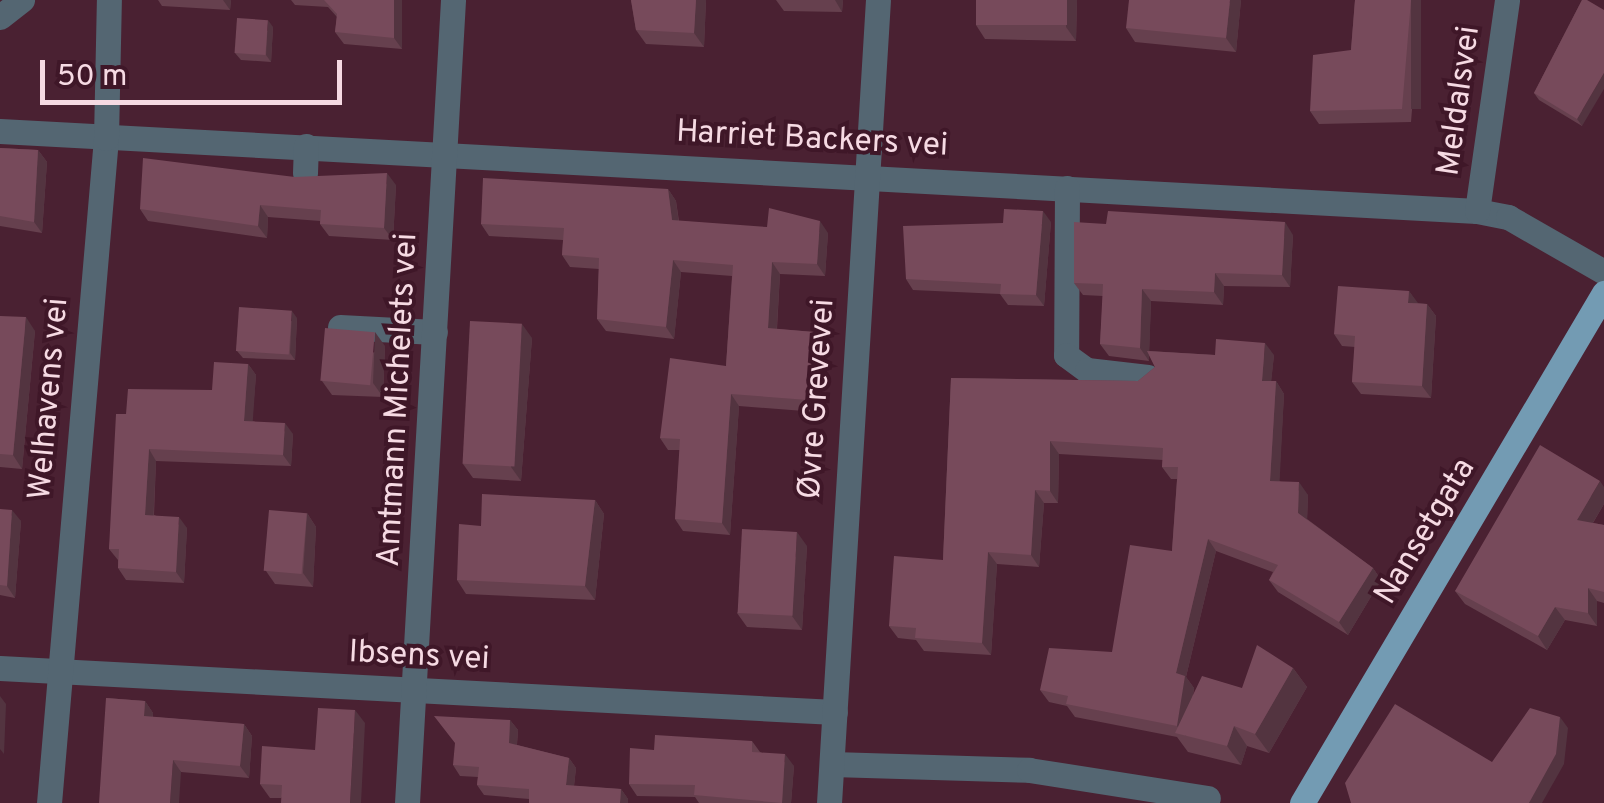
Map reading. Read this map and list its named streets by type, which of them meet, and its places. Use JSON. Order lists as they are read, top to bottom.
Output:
{
  "streets": {
    "main road": ["Nansetgata"],
    "street": [
      "Meldalsvei",
      "Harriet Backers vei",
      "Welhavens vei",
      "Øvre Grevevei",
      "Amtmann Michelets vei",
      "Ibsens vei"
    ]
  },
  "crossings": [
    ["Meldalsvei", "Harriet Backers vei"],
    ["Harriet Backers vei", "Welhavens vei"],
    ["Harriet Backers vei", "Øvre Grevevei"],
    ["Harriet Backers vei", "Amtmann Michelets vei"],
    ["Welhavens vei", "Ibsens vei"],
    ["Øvre Grevevei", "Ibsens vei"],
    ["Amtmann Michelets vei", "Ibsens vei"]
  ],
  "scale_bar": "50 m"
}
